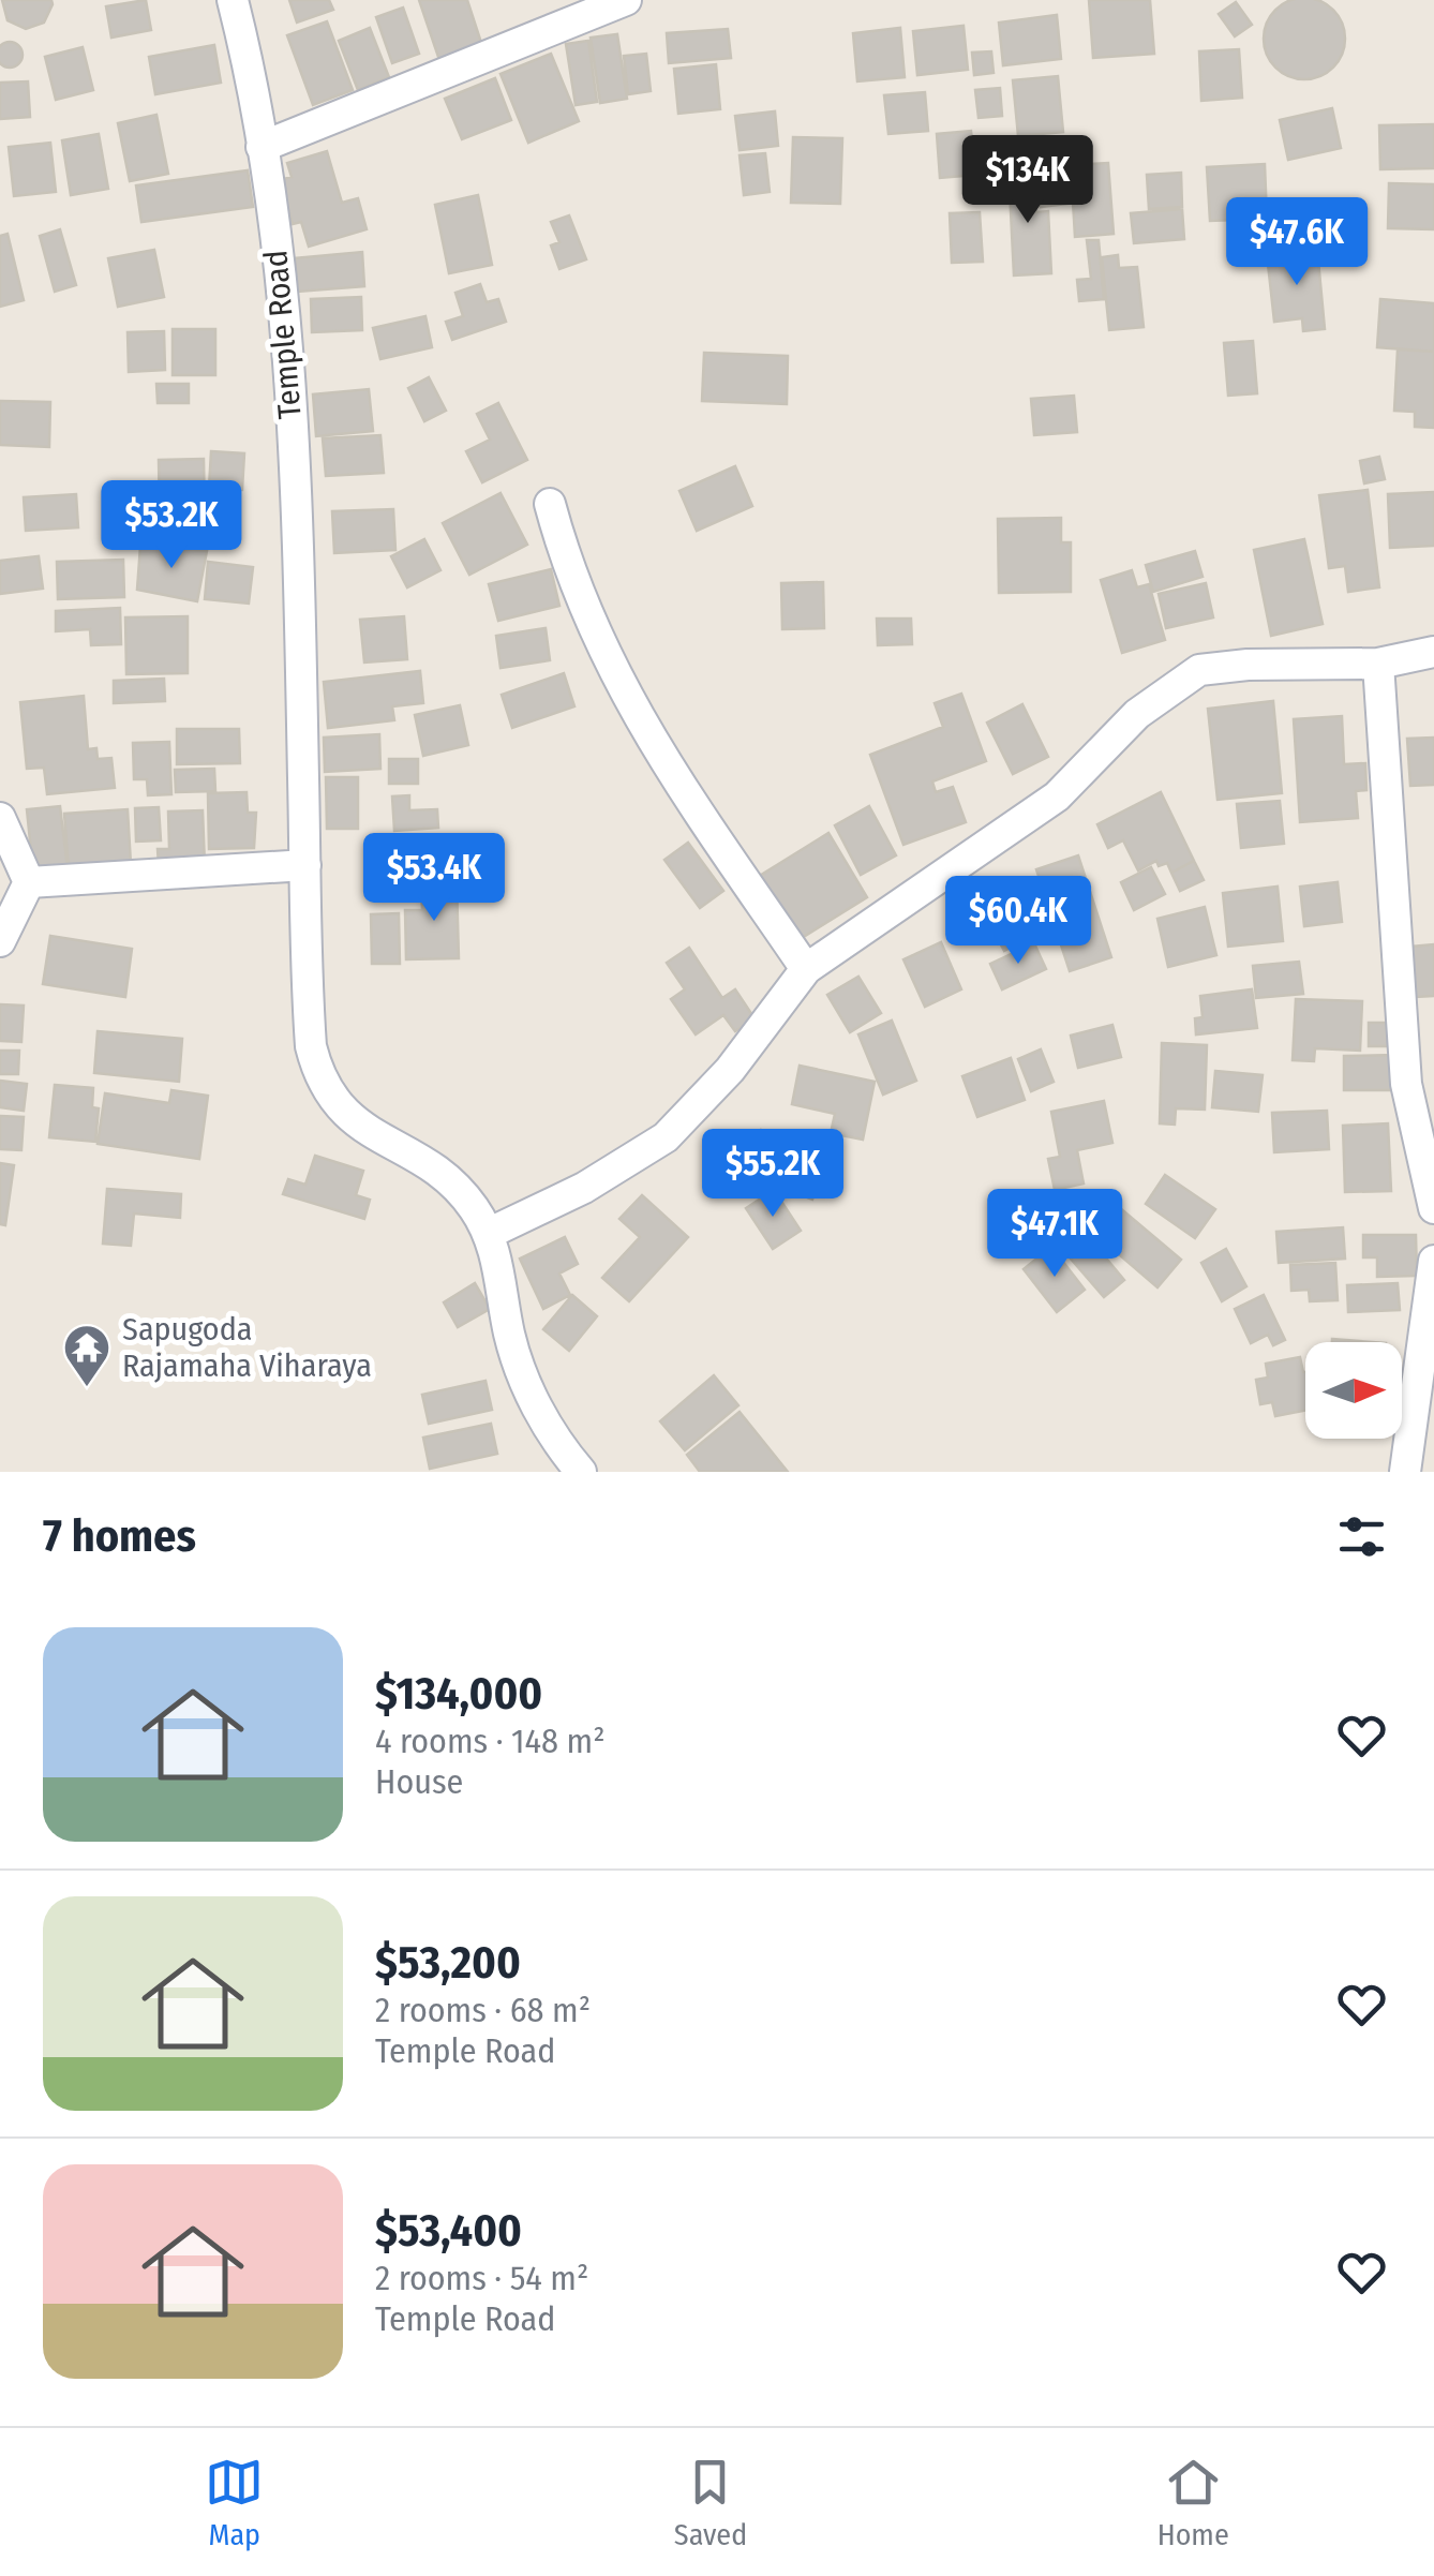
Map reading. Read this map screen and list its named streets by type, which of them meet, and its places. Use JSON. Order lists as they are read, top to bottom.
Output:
{
  "streets": {
    "street": ["Temple Road"]
  },
  "places": {
    "temple": ["Sapugoda Rajamaha Viharaya"]
  },
  "north": "right",
  "page": {
    "price": [
      "$134K",
      "$47.6K",
      "$53.2K",
      "$53.4K",
      "$60.4K",
      "$55.2K",
      "$47.1K"
    ],
    "heading": "7 homes",
    "list": [
      {
        "name": "$134,000",
        "note": "4 rooms · 148 m² · House"
      },
      {
        "name": "$53,200",
        "note": "2 rooms · 68 m² · Temple Road"
      },
      {
        "name": "$53,400",
        "note": "2 rooms · 54 m² · Temple Road"
      }
    ],
    "tabs": ["Map", "Saved", "Home"]
  }
}
